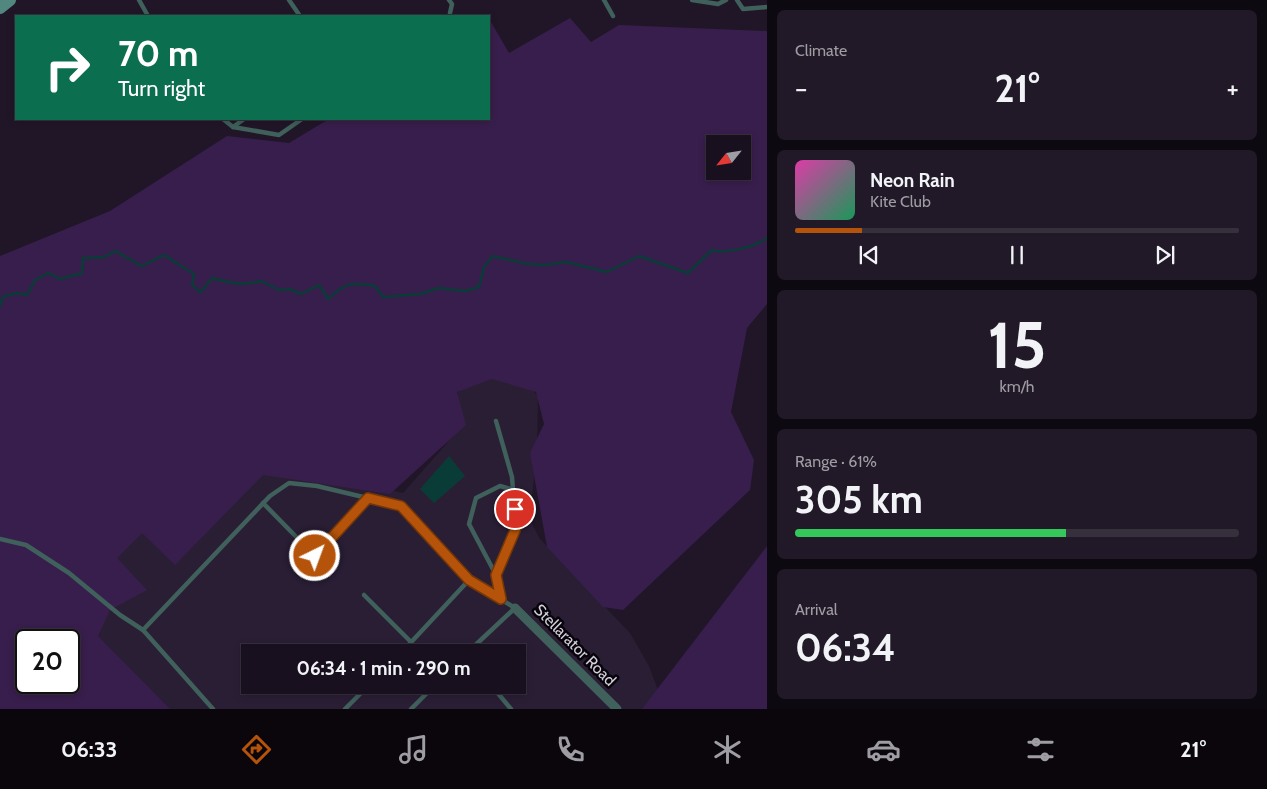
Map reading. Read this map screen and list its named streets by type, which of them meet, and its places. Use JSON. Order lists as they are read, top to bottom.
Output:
{
  "streets": {
    "street": ["Stellarator Road"]
  },
  "north": "bottom left",
  "page": {
    "tile": [
      "Climate",
      ["15", "km/h"],
      ["Range · 61%", "305 km"],
      ["Arrival", "06:34"]
    ],
    "turn": ["70 m", "Turn right"],
    "heat": ["−", "21°", "+"],
    "song": ["Neon Rain", "Kite Club"],
    "limit": "20",
    "trip": "06:34 · 1 min · 290 m",
    "tabs": ["06:33", "21°"]
  }
}
